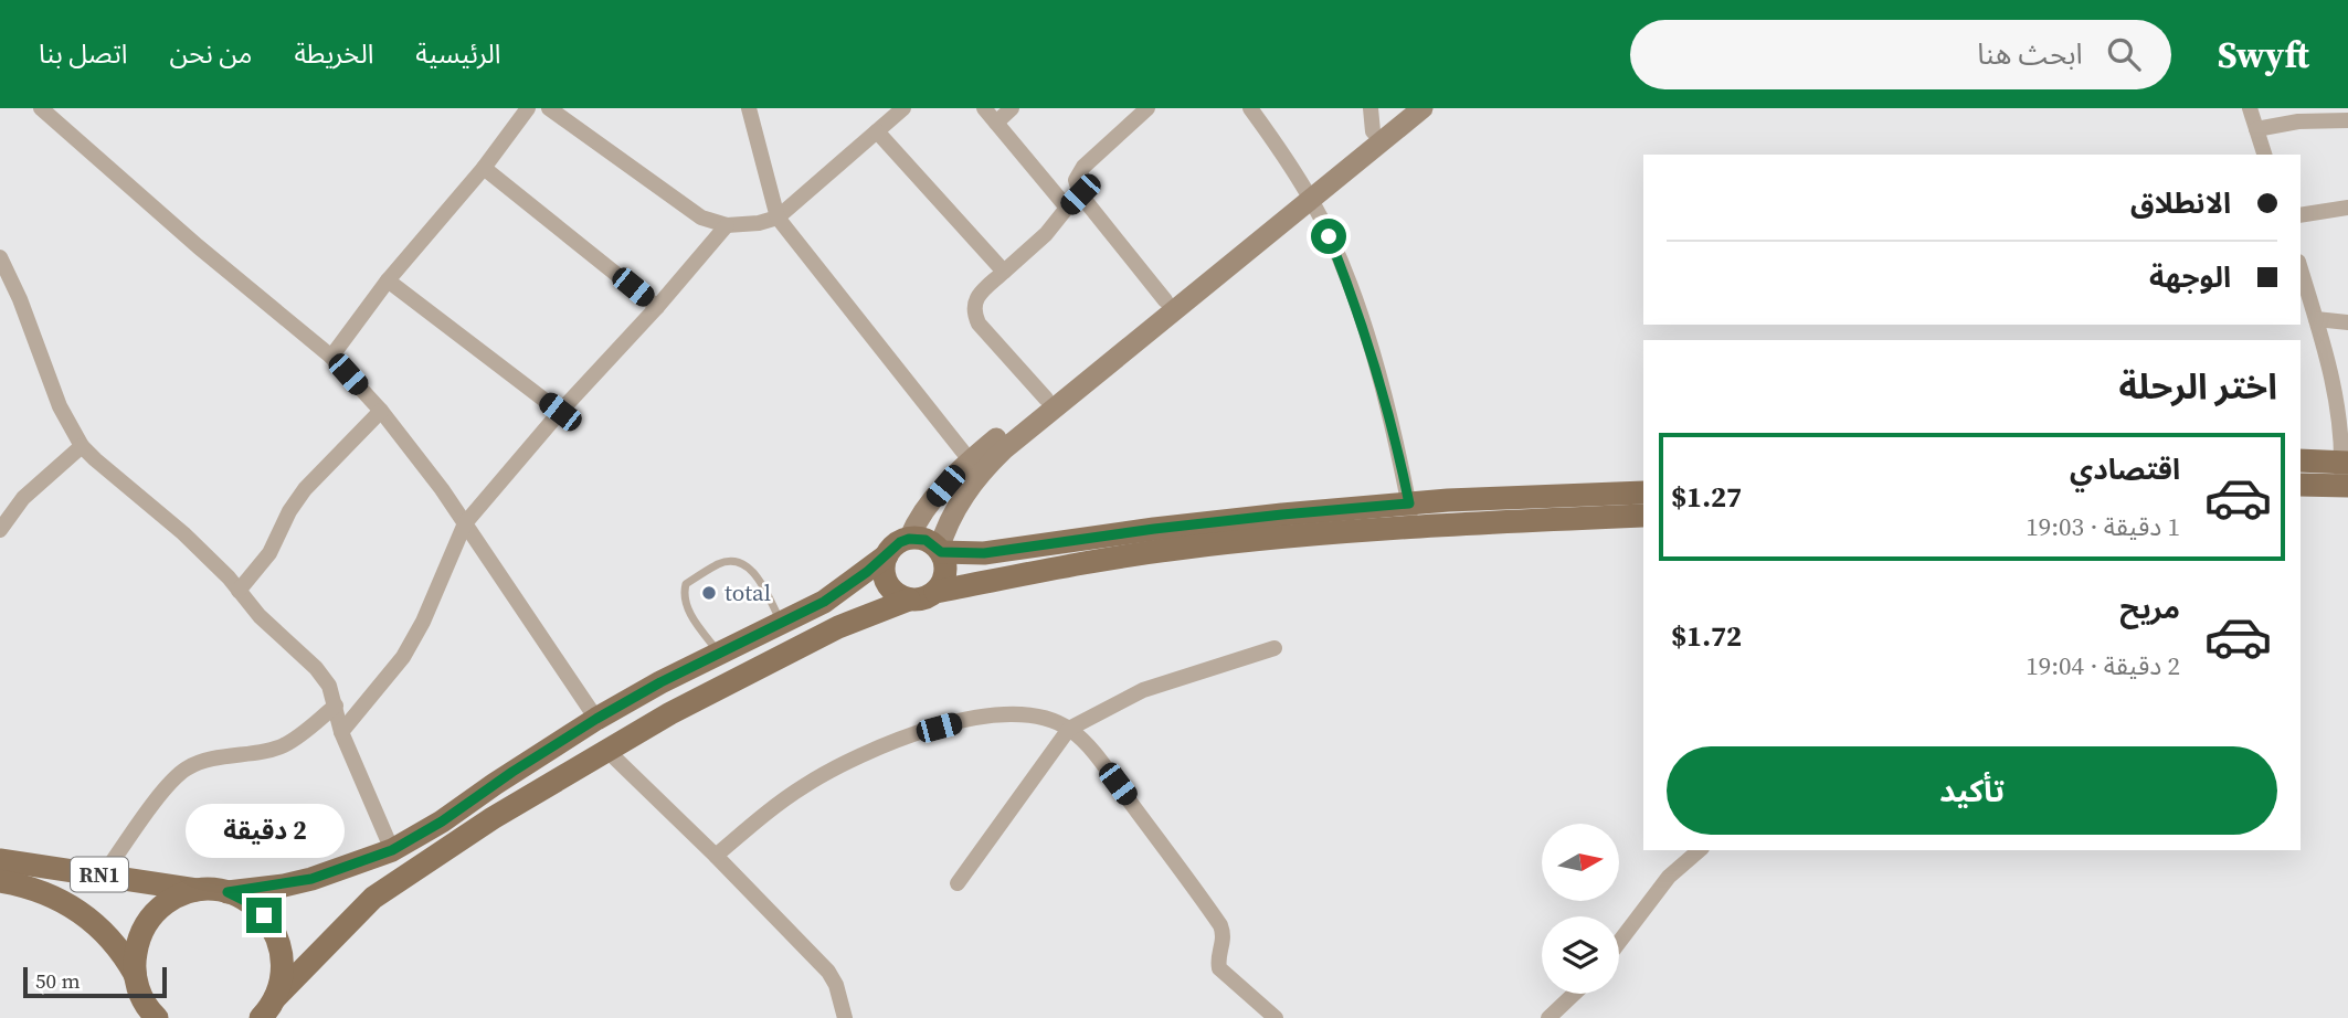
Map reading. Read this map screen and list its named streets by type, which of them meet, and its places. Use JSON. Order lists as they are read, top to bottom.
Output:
{
  "streets": {
    "main road": ["RN1"]
  },
  "places": ["total"],
  "scale_bar": "50 m",
  "north": "right",
  "page": {
    "header": "Swyft",
    "search": "ابحث هنا",
    "nav": [
      "الرئيسية",
      "الخريطة",
      "من نحن",
      "اتصل بنا"
    ],
    "banner": ["الانطلاق", "الوجهة"],
    "heading": "اختر الرحلة",
    "list": [
      {
        "name": "اقتصادي",
        "note": "1 دقيقة · 19:03",
        "value": "$1.27"
      },
      {
        "name": "مريح",
        "note": "2 دقيقة · 19:04",
        "value": "$1.72"
      }
    ],
    "buttons": "تأكيد",
    "bubble": "2 دقيقة",
    "scale": "50 m"
  }
}
